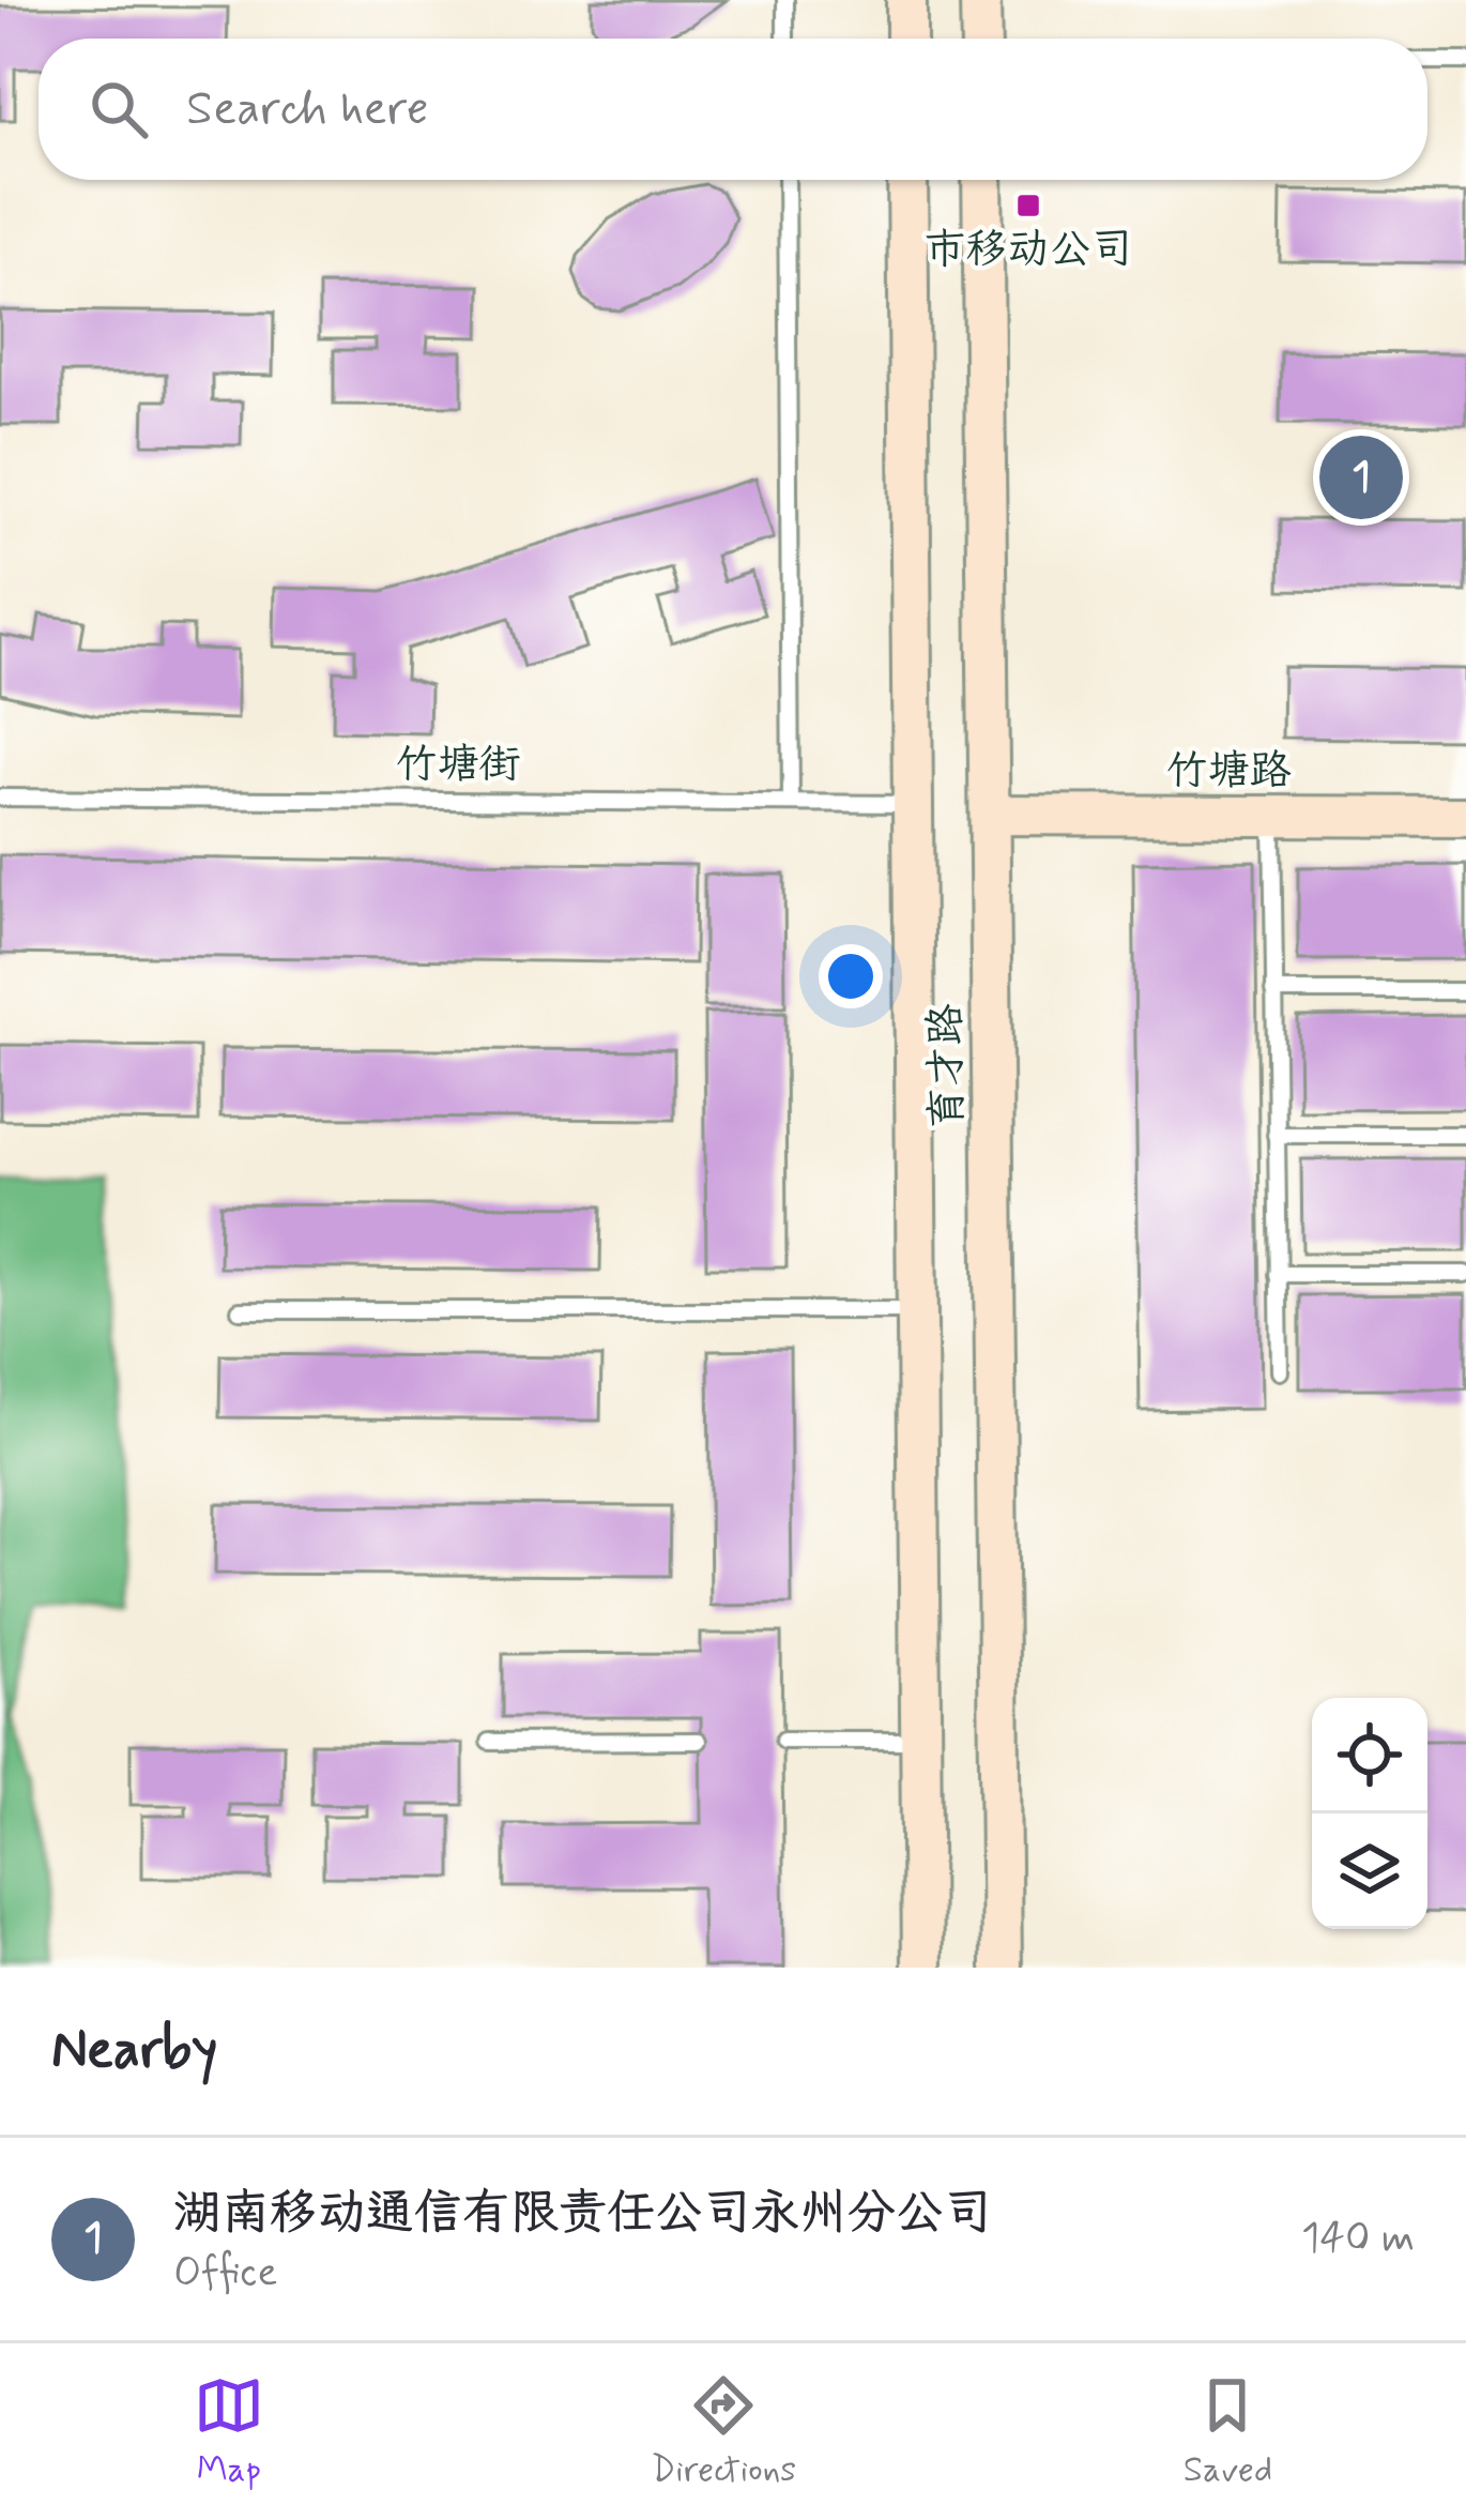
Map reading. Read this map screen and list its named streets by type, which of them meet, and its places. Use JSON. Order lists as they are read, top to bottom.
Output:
{
  "streets": {
    "main road": ["竹塘路", "育才路"],
    "lane": ["竹塘街"]
  },
  "crossings": [
    ["竹塘街", "育才路"],
    ["竹塘路", "育才路"]
  ],
  "places": {
    "transit": ["市移动公司"]
  },
  "page": {
    "search": "Search here",
    "pins": "1",
    "heading": "Nearby",
    "list": [
      {
        "mark": "1",
        "name": "湖南移动通信有限责任公司永州分公司",
        "note": "Office",
        "value": "140 m"
      }
    ],
    "nav": ["Map", "Directions", "Saved"]
  }
}
